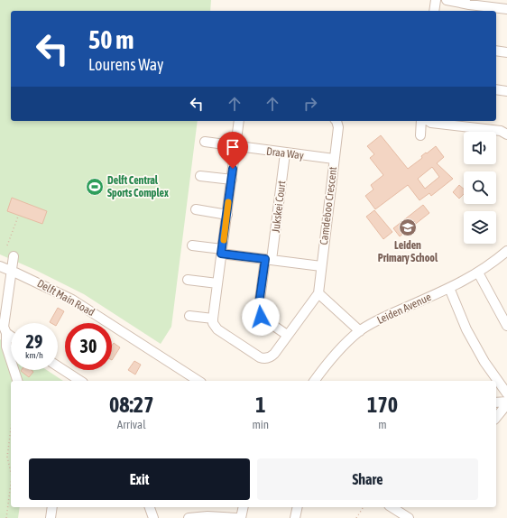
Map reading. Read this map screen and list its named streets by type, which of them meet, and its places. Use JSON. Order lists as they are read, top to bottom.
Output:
{
  "streets": {
    "street": [
      "Draa Way",
      "Camdeboo Crescent",
      "Jukskei Court",
      "Delft Main Road",
      "Leiden Avenue"
    ]
  },
  "crossings": [
    ["Draa Way", "Camdeboo Crescent"],
    ["Draa Way", "Jukskei Court"]
  ],
  "places": {
    "sports": ["Delft Central Sports Complex"],
    "school or university": ["Leiden Primary School"]
  },
  "page": {
    "turn": ["50 m", "Lourens Way"],
    "speed": "29 km/h",
    "limit": "30",
    "eta": [
      "08:27",
      "Arrival",
      "1",
      "min",
      "170",
      "m"
    ],
    "buttons": ["Exit", "Share"]
  }
}
